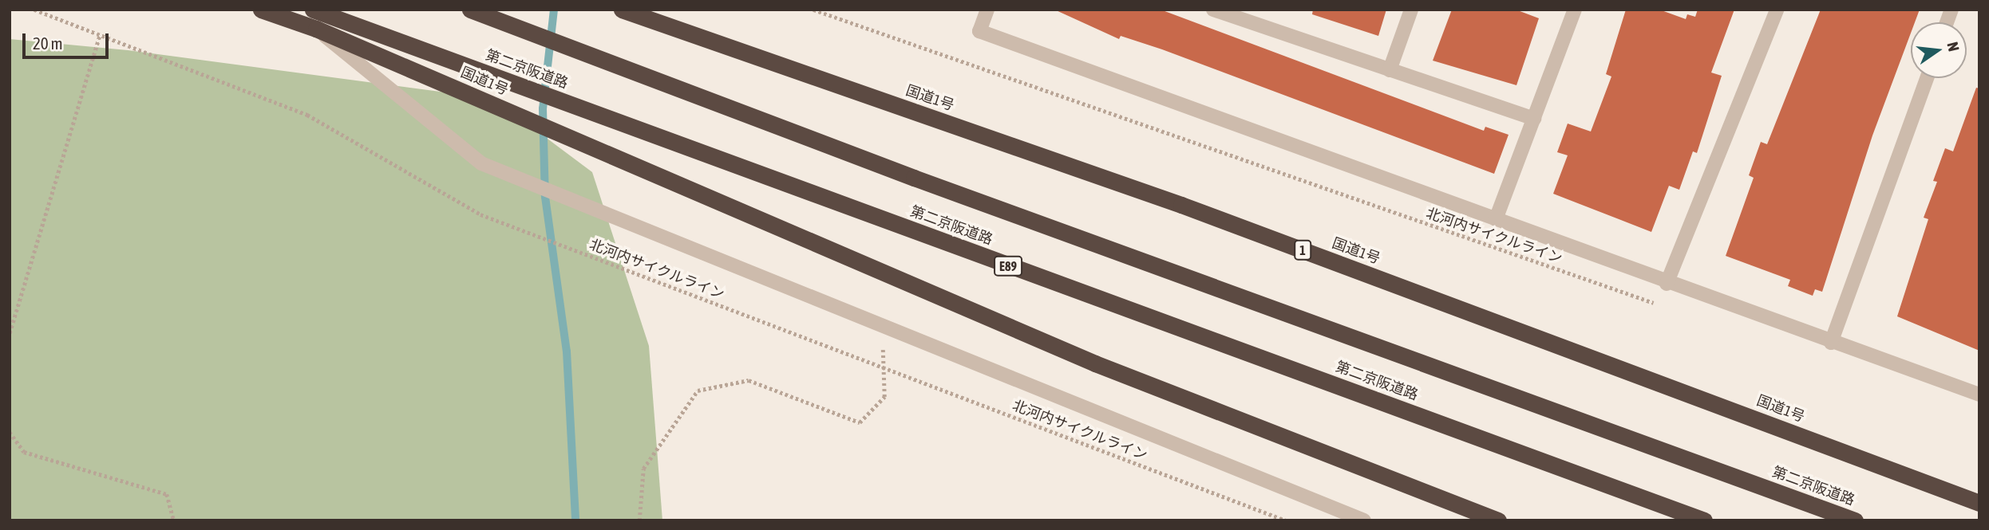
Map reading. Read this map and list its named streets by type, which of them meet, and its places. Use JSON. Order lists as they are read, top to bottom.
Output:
{
  "streets": {
    "highway": [
      "第二京阪道路",
      "国道1号",
      "1",
      "E89"
    ],
    "path": ["北河内サイクルライン"]
  },
  "scale_bar": "20 m",
  "north": "right"
}
